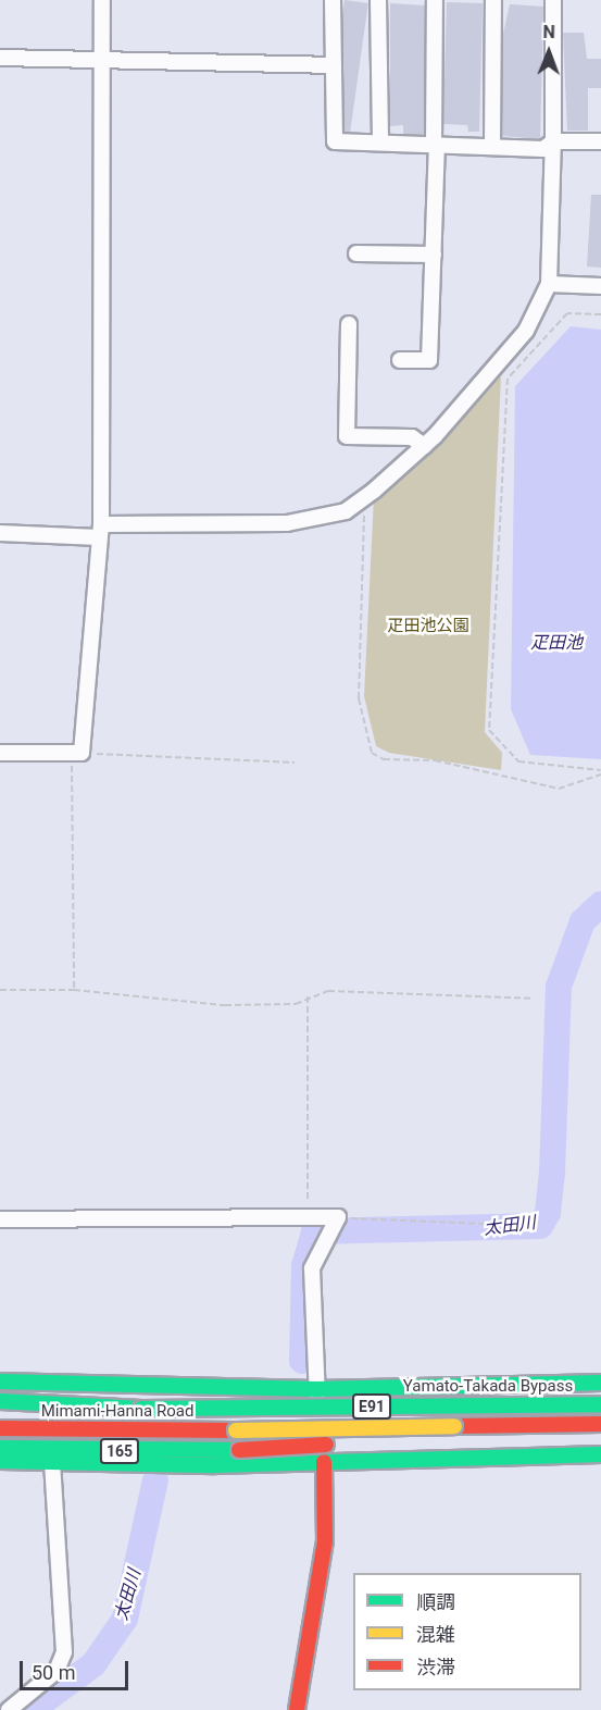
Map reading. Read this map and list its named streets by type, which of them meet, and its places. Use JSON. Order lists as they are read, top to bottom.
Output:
{
  "streets": {
    "main road": [
      "Yamato-Takada Bypass",
      "E91",
      "Mimami-Hanna Road",
      "165"
    ]
  },
  "crossings": [
    ["Yamato-Takada Bypass", "E91"],
    ["E91", "Mimami-Hanna Road"],
    ["E91", "165"],
    ["Mimami-Hanna Road", "165"]
  ],
  "water": ["疋田池", "太田川"],
  "parks": ["疋田池公園"],
  "legend": ["順調", "混雑", "渋滞"],
  "scale_bar": "50 m",
  "north": "top"
}
